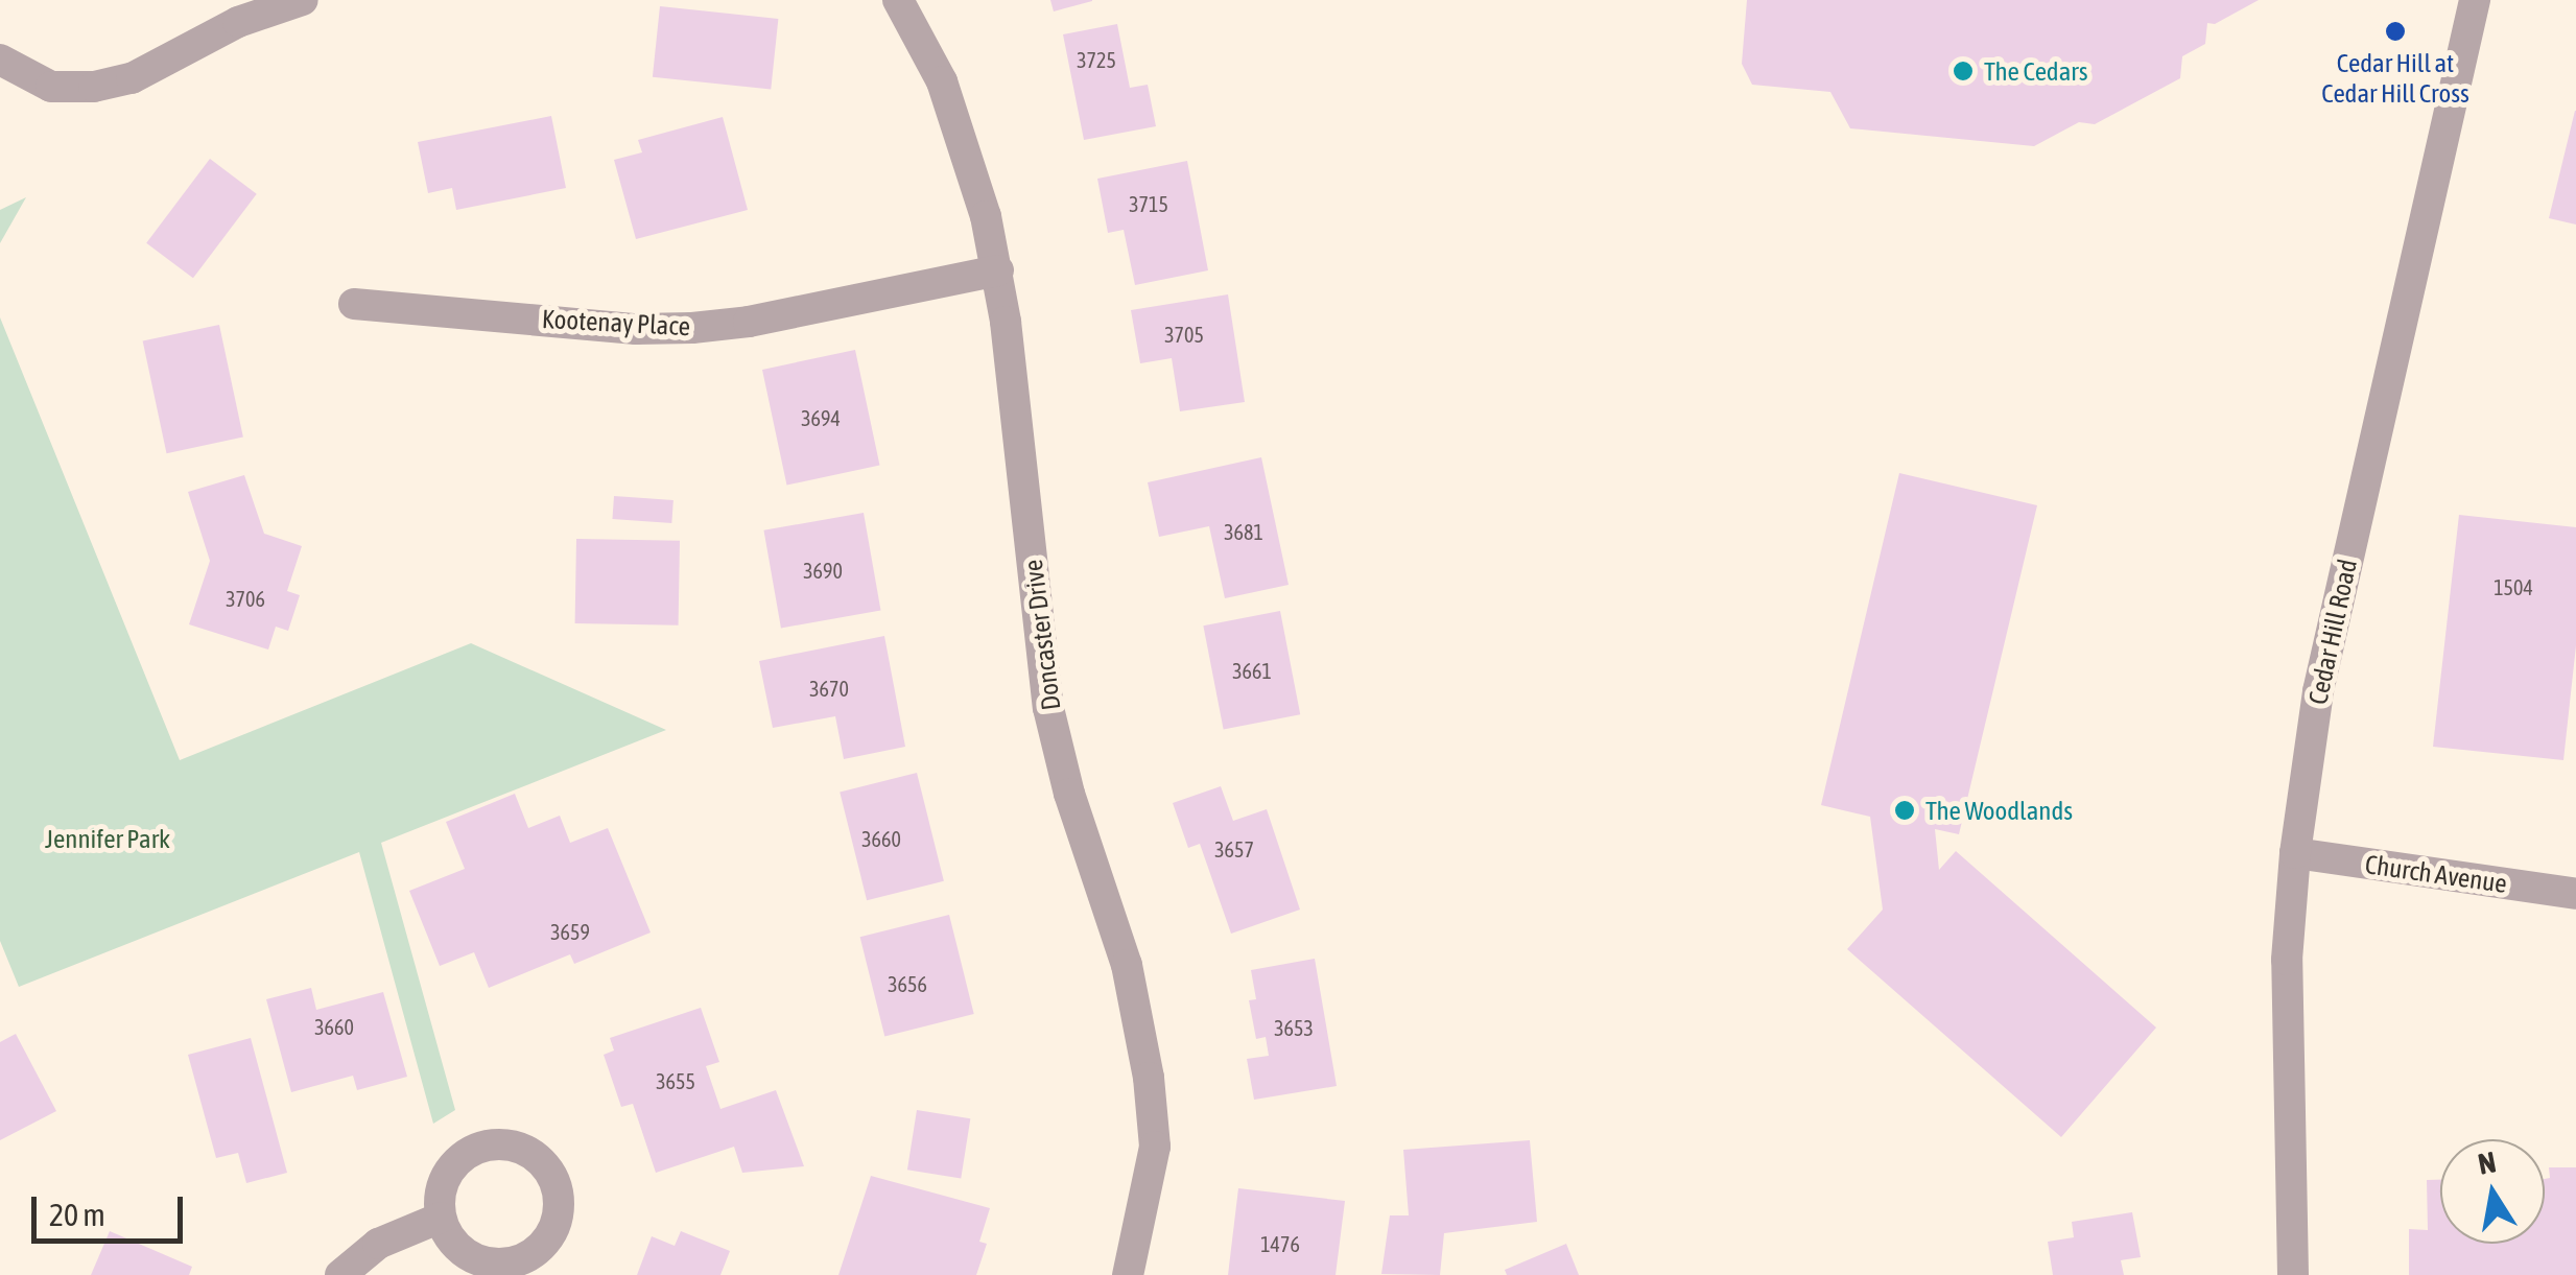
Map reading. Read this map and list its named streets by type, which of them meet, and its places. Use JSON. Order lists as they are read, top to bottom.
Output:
{
  "streets": {
    "street": [
      "Kootenay Place",
      "Cedar Hill Road",
      "Doncaster Drive",
      "Church Avenue"
    ]
  },
  "crossings": [
    ["Kootenay Place", "Doncaster Drive"],
    ["Cedar Hill Road", "Church Avenue"]
  ],
  "parks": ["Jennifer Park"],
  "places": ["Cedar Hill at Cedar Hill Cross", "The Cedars", "The Woodlands"],
  "house_numbers": [
    "3725",
    "3715",
    "3705",
    "3694",
    "3681",
    "3690",
    "1504",
    "3706",
    "3661",
    "3670",
    "3660",
    "3657",
    "3659",
    "3656",
    "3660",
    "3653",
    "3655",
    "1476"
  ],
  "scale_bar": "20 m",
  "north": "top"
}
